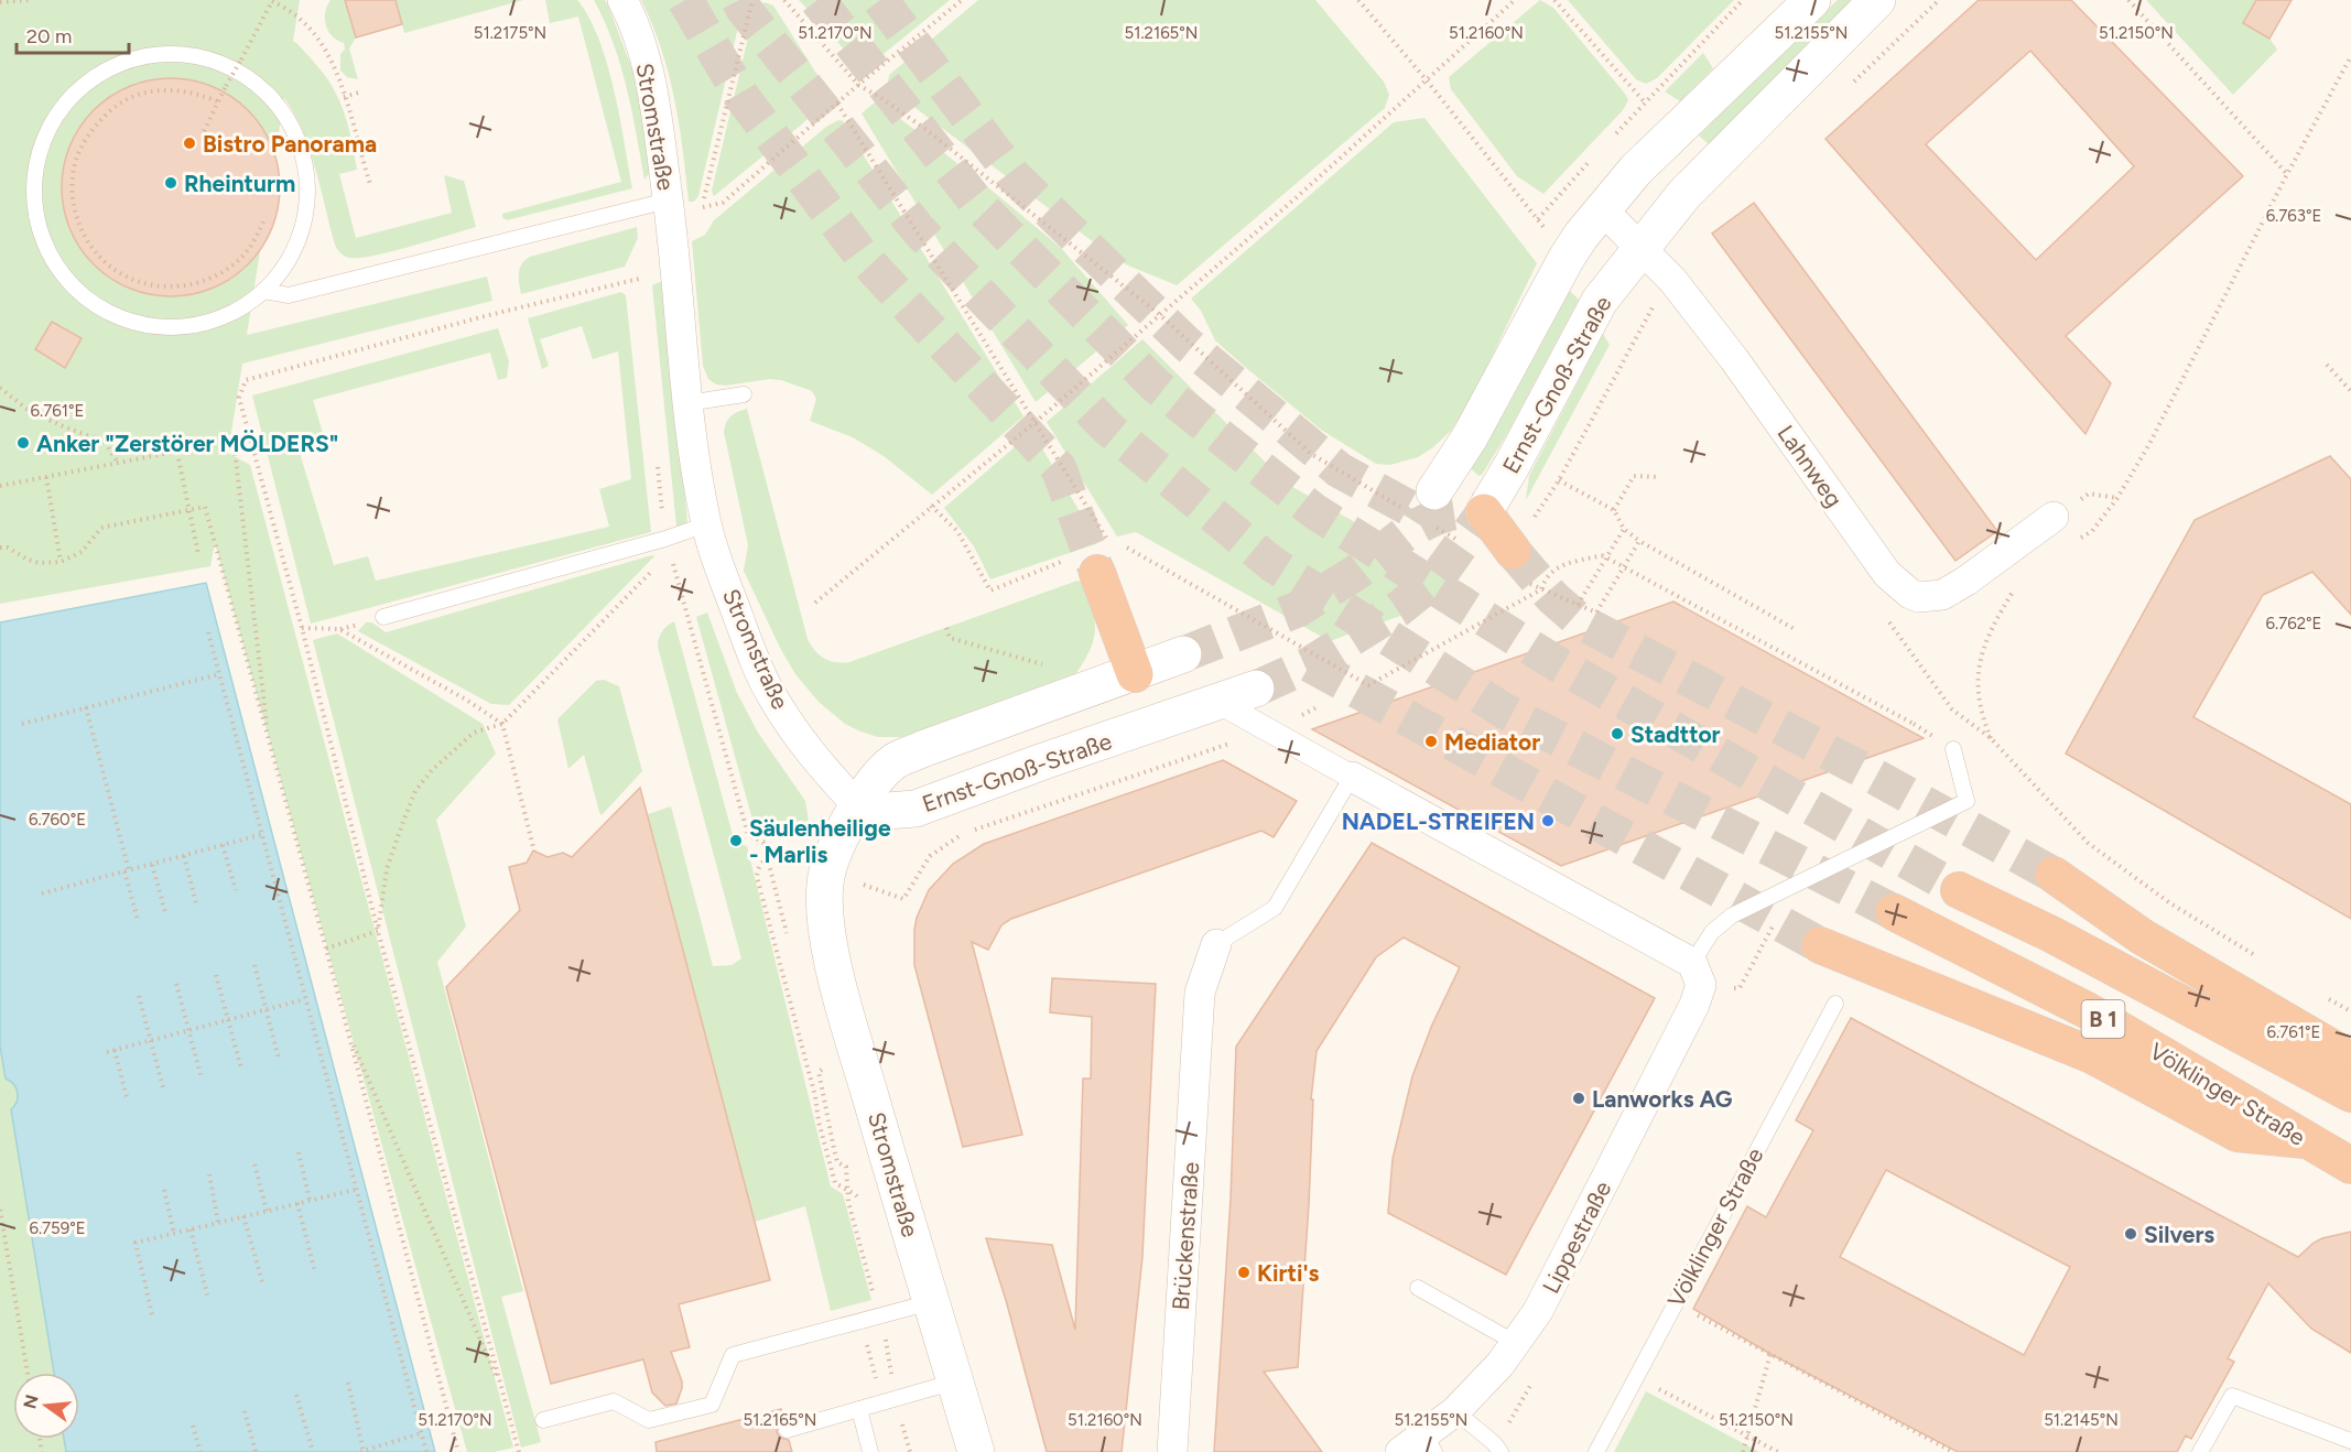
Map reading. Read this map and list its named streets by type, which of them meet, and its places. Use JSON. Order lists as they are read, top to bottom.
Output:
{
  "streets": {
    "highway": ["B 1", "Völklinger Straße"],
    "street": [
      "Stromstraße",
      "Ernst-Gnoß-Straße",
      "Lahnweg",
      "Brückenstraße",
      "Lippestraße"
    ]
  },
  "crossings": [
    ["Stromstraße", "Ernst-Gnoß-Straße"],
    ["Ernst-Gnoß-Straße", "Lahnweg"]
  ],
  "places": [
    "Bistro Panorama",
    "Rheinturm",
    "Anker \"Zerstörer MÖLDERS\"",
    "Stadttor",
    "Mediator",
    "NADEL-STREIFEN",
    "Säulenheilige - Marlis",
    "Lanworks AG",
    "Silvers",
    "Kirti's"
  ],
  "scale_bar": "20 m",
  "north": "left",
  "coordinates": [
    "51.2175°N",
    "51.2170°N",
    "51.2165°N",
    "51.2160°N",
    "51.2155°N",
    "51.2150°N",
    "6.763°E",
    "6.761°E",
    "6.762°E",
    "6.760°E",
    "6.759°E",
    "51.2145°N"
  ]
}
